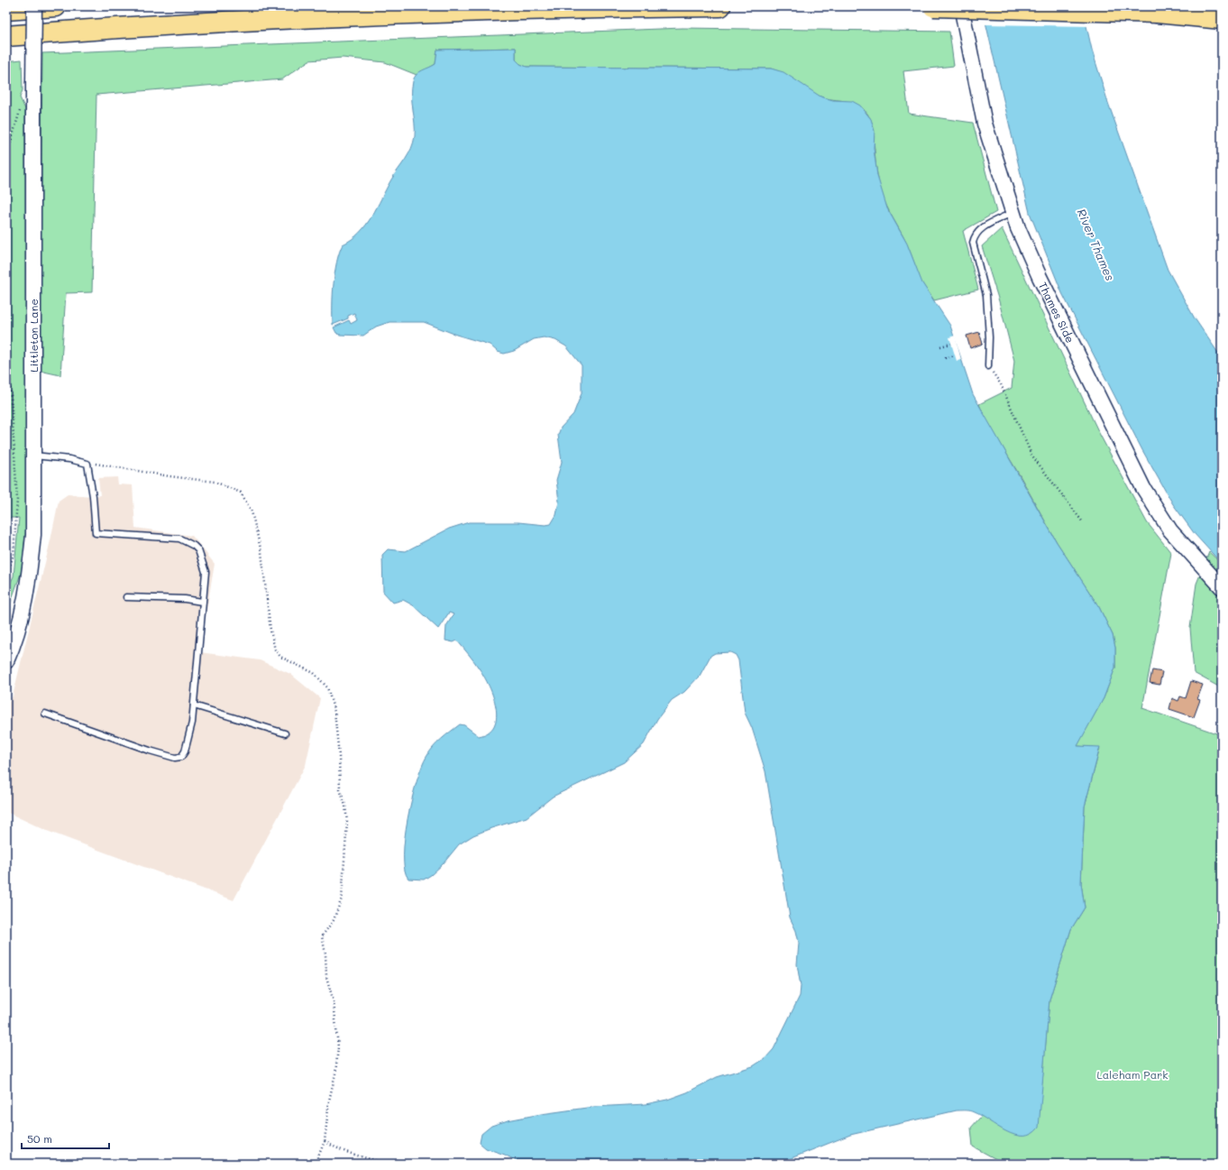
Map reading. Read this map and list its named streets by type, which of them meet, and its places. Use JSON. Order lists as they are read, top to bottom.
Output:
{
  "streets": {
    "street": ["Thames Side", "Littleton Lane"]
  },
  "water": ["River Thames"],
  "parks": ["Laleham Park"],
  "scale_bar": "50 m"
}
